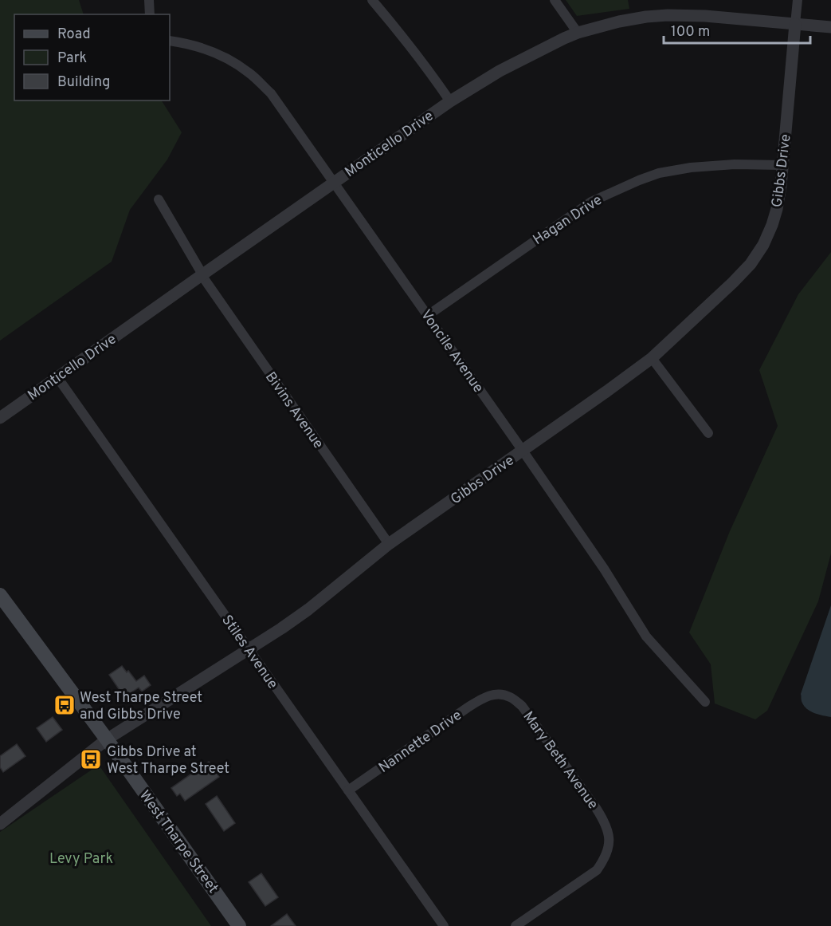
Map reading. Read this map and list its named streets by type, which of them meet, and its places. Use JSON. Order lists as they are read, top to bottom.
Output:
{
  "streets": {
    "main road": ["West Tharpe Street"],
    "street": [
      "Monticello Drive",
      "Gibbs Drive",
      "Hagan Drive",
      "Voncile Avenue",
      "Bivins Avenue",
      "Stiles Avenue",
      "Nannette Drive",
      "Mary Beth Avenue"
    ]
  },
  "crossings": [
    ["Monticello Drive", "Gibbs Drive"],
    ["Monticello Drive", "Voncile Avenue"],
    ["Monticello Drive", "Bivins Avenue"],
    ["Monticello Drive", "Stiles Avenue"],
    ["Gibbs Drive", "Hagan Drive"],
    ["Gibbs Drive", "Voncile Avenue"],
    ["Gibbs Drive", "Bivins Avenue"],
    ["Gibbs Drive", "Stiles Avenue"],
    ["Gibbs Drive", "West Tharpe Street"],
    ["Hagan Drive", "Voncile Avenue"],
    ["Stiles Avenue", "Nannette Drive"],
    ["Nannette Drive", "Mary Beth Avenue"]
  ],
  "parks": ["Levy Park"],
  "places": {
    "bus stop": ["West Tharpe Street and Gibbs Drive", "Gibbs Drive at West Tharpe Street"]
  },
  "legend": ["Road", "Park", "Building"],
  "scale_bar": "100 m"
}
